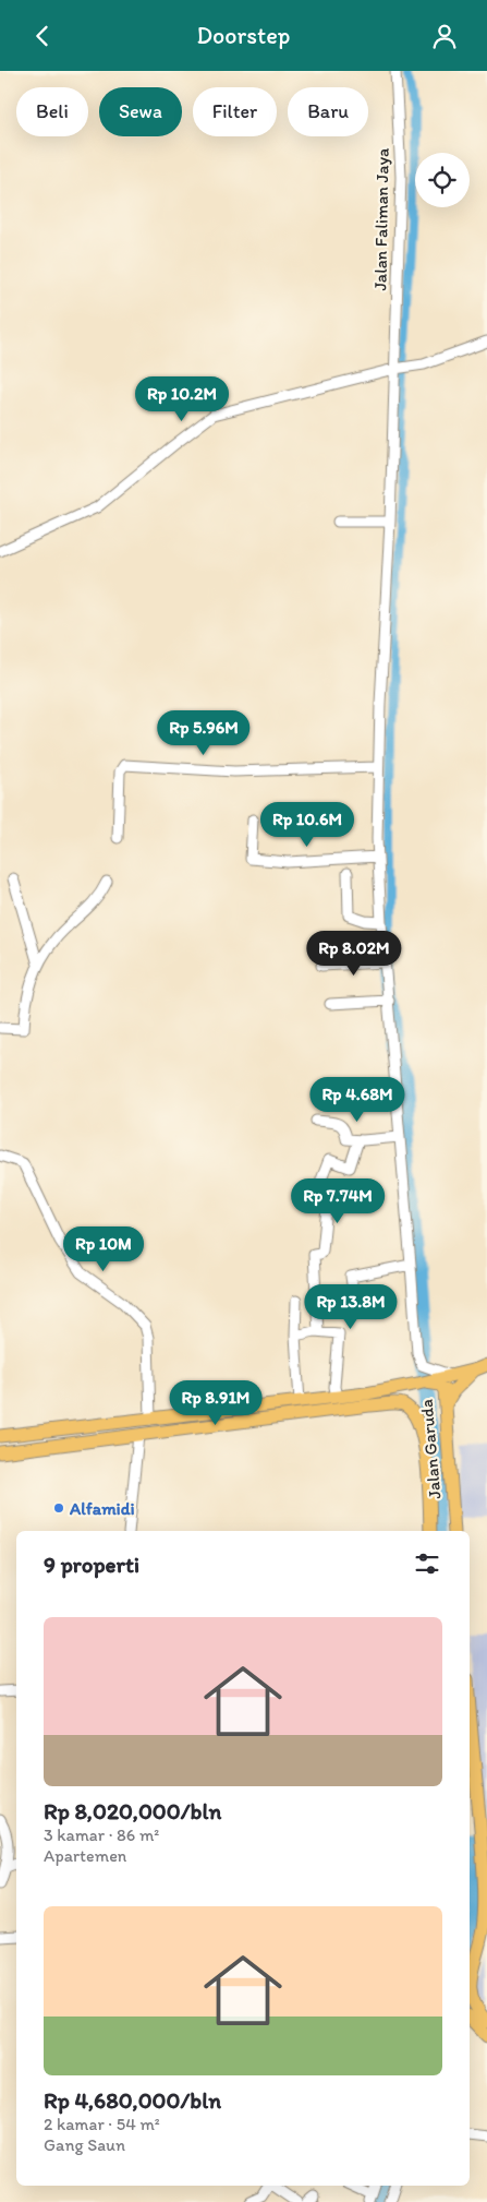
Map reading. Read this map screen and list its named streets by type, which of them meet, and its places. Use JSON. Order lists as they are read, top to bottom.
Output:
{
  "streets": {
    "main road": ["Jalan Garuda"],
    "street": ["Jalan Faliman Jaya"]
  },
  "crossings": [
    ["Jalan Faliman Jaya", "Jalan Garuda"]
  ],
  "places": ["Alfamidi"],
  "page": {
    "header": "Doorstep",
    "chip": [
      "Beli",
      "Sewa",
      "Filter",
      "Baru"
    ],
    "price": [
      "Rp 10.2M",
      "Rp 5.96M",
      "Rp 10.6M",
      "Rp 8.02M",
      "Rp 4.68M",
      "Rp 7.74M",
      "Rp 10M",
      "Rp 13.8M",
      "Rp 8.91M"
    ],
    "heading": "9 properti",
    "list": [
      {
        "name": "Rp 8,020,000/bln",
        "note": "3 kamar · 86 m² · Apartemen"
      },
      {
        "name": "Rp 4,680,000/bln",
        "note": "2 kamar · 54 m² · Gang Saun"
      }
    ]
  }
}
